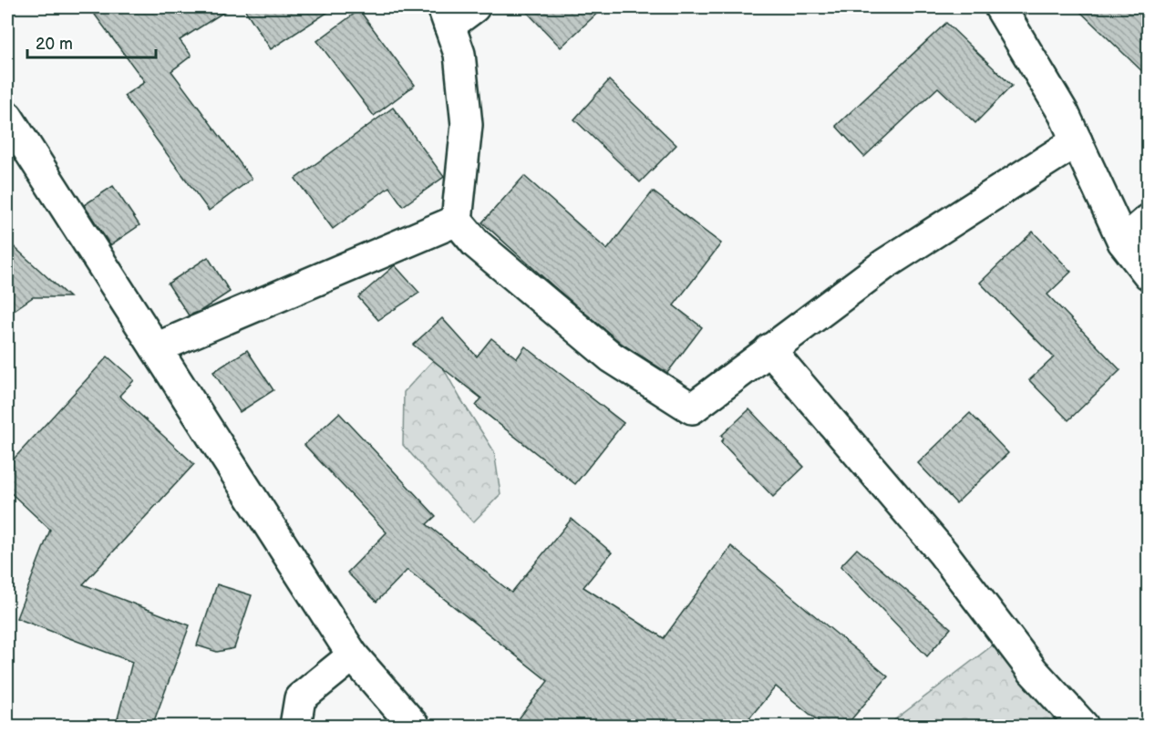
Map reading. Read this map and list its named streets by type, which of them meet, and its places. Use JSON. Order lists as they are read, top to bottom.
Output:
{
  "scale_bar": "20 m"
}
